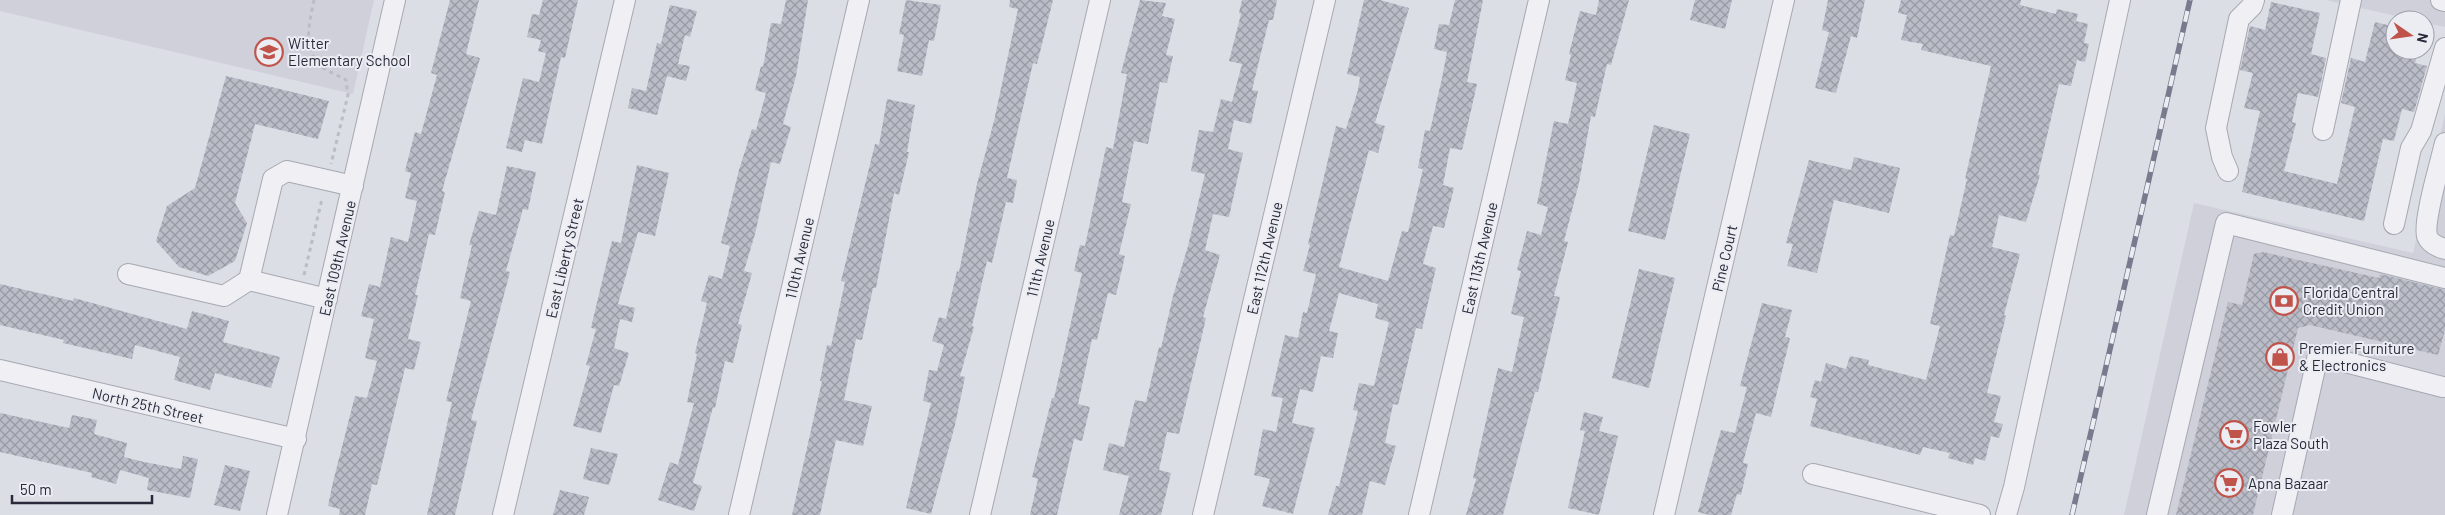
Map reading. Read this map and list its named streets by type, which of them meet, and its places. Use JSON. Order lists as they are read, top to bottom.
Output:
{
  "streets": {
    "street": [
      "East 109th Avenue",
      "East Liberty Street",
      "110th Avenue",
      "111th Avenue",
      "East 112th Avenue",
      "East 113th Avenue",
      "Pine Court",
      "North 25th Street"
    ]
  },
  "crossings": [
    ["East 109th Avenue", "North 25th Street"]
  ],
  "places": {
    "school or university": ["Witter Elementary School"],
    "bank": ["Florida Central Credit Union"],
    "shop": ["Premier Furniture & Electronics"],
    "supermarket": ["Fowler Plaza South", "Apna Bazaar"]
  },
  "scale_bar": "50 m",
  "north": "right"
}
